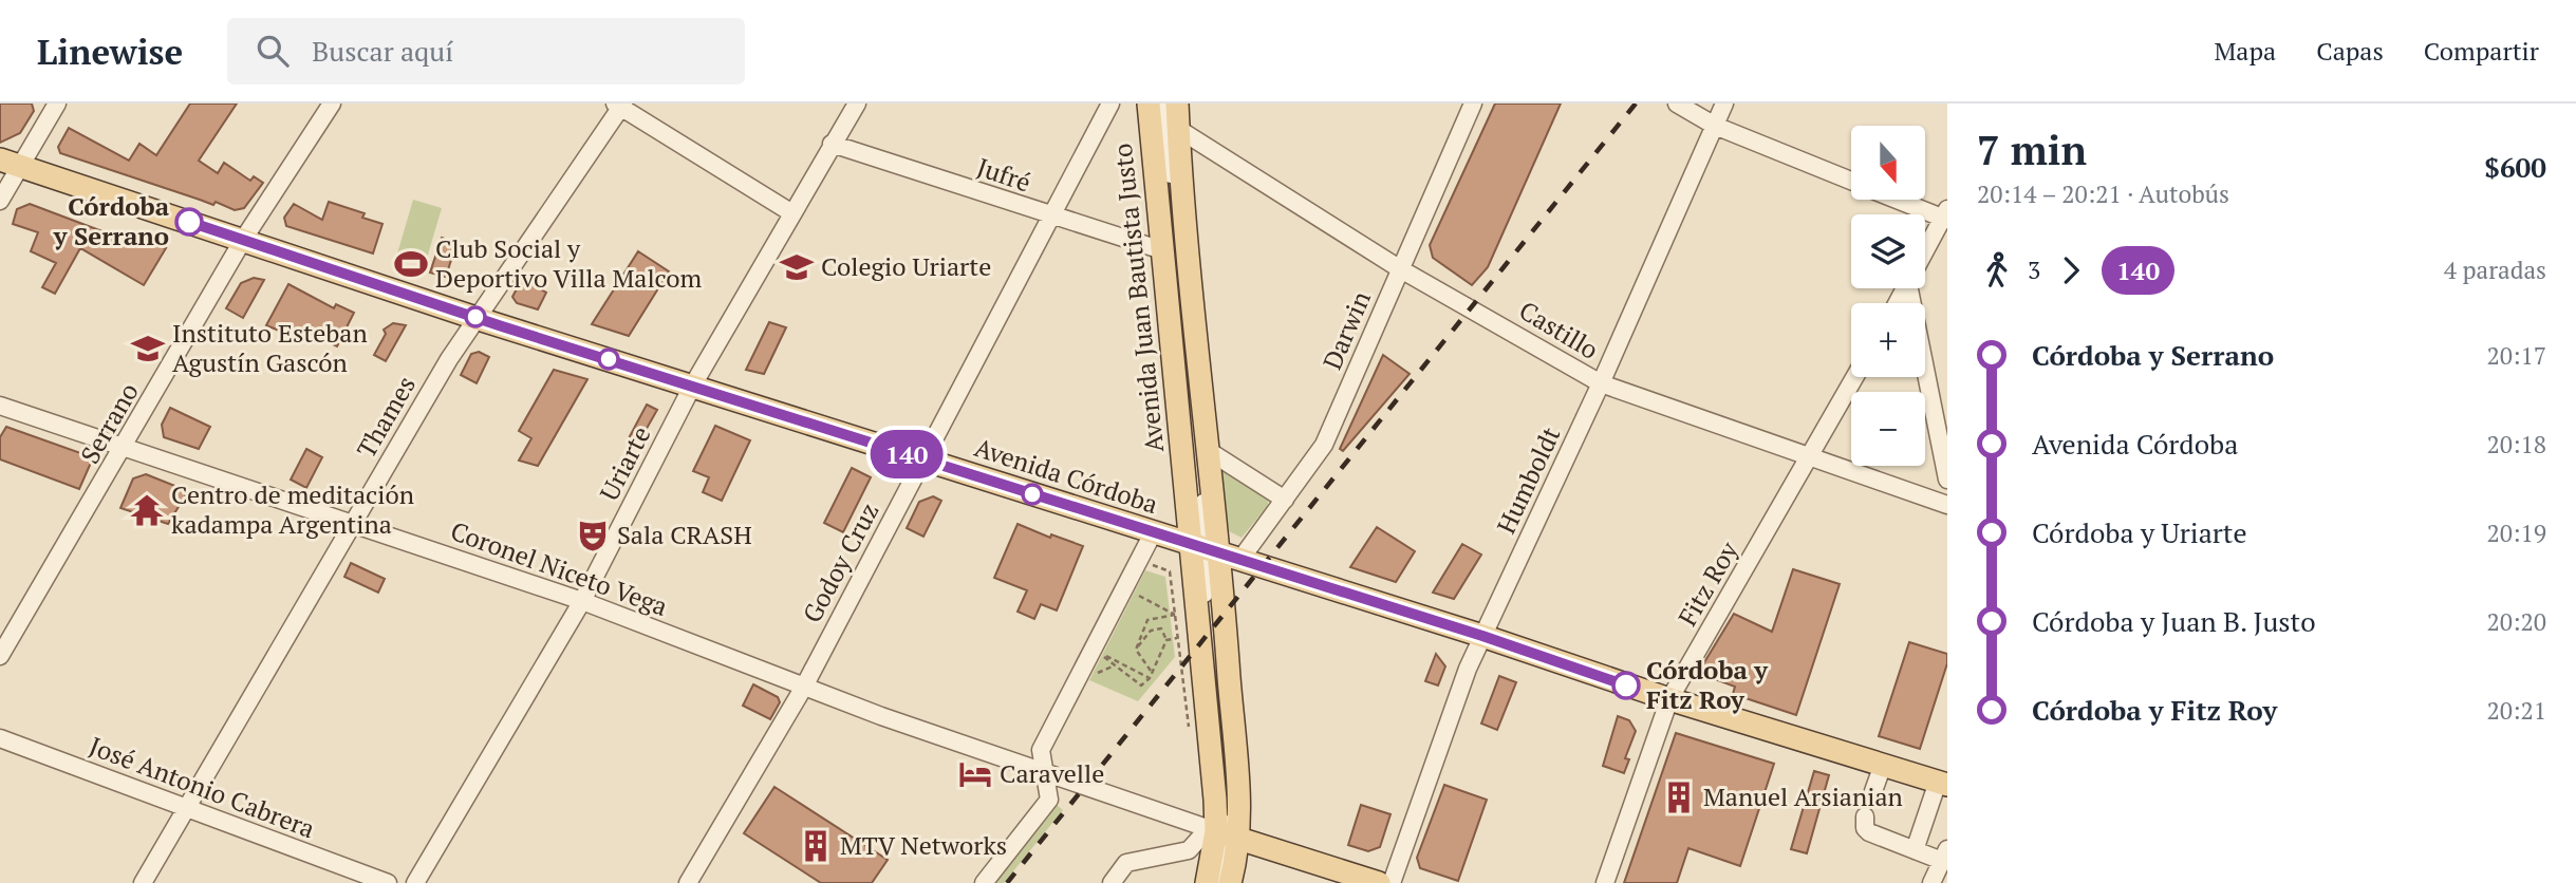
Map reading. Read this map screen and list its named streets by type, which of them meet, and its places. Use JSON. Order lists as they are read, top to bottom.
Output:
{
  "streets": {
    "main road": ["Avenida Juan Bautista Justo", "Avenida Córdoba"],
    "street": [
      "Jufré",
      "Darwin",
      "Castillo",
      "Thames",
      "Serrano",
      "Uriarte",
      "Humboldt",
      "Godoy Cruz",
      "Coronel Niceto Vega",
      "Fitz Roy",
      "José Antonio Cabrera"
    ]
  },
  "crossings": [
    ["Jufré", "Avenida Juan Bautista Justo"],
    ["Jufré", "Uriarte"],
    ["Jufré", "Godoy Cruz"],
    ["Avenida Juan Bautista Justo", "Darwin"],
    ["Avenida Juan Bautista Justo", "Castillo"],
    ["Avenida Juan Bautista Justo", "Avenida Córdoba"],
    ["Avenida Juan Bautista Justo", "Coronel Niceto Vega"],
    ["Darwin", "Castillo"],
    ["Darwin", "Avenida Córdoba"],
    ["Castillo", "Humboldt"],
    ["Castillo", "Fitz Roy"],
    ["Thames", "Avenida Córdoba"],
    ["Thames", "Coronel Niceto Vega"],
    ["Thames", "José Antonio Cabrera"],
    ["Serrano", "Avenida Córdoba"],
    ["Serrano", "Coronel Niceto Vega"],
    ["Uriarte", "Avenida Córdoba"],
    ["Uriarte", "Coronel Niceto Vega"],
    ["Avenida Córdoba", "Humboldt"],
    ["Avenida Córdoba", "Godoy Cruz"],
    ["Avenida Córdoba", "Fitz Roy"],
    ["Godoy Cruz", "Coronel Niceto Vega"]
  ],
  "places": {
    "other": ["Córdoba y Serrano", "Córdoba y Fitz Roy"],
    "sports": ["Club Social y Deportivo Villa Malcom"],
    "school or university": ["Colegio Uriarte", "Instituto Esteban Agustín Gascón"],
    "temple": ["Centro de meditación kadampa Argentina"],
    "theatre": ["Sala CRASH"],
    "hotel": ["Caravelle"],
    "building": ["Manuel Arsianian", "MTV Networks"]
  },
  "lines": ["bus line 140"],
  "north": "bottom",
  "page": {
    "header": "Linewise",
    "search": "Buscar aquí",
    "nav": ["Mapa", "Capas", "Compartir"],
    "on_map": "140",
    "heading": ["7 min", "20:14 – 20:21 · Autobús", "$600"],
    "map_buttons": ["+", "−"],
    "legs": ["3", "140", "4 paradas"],
    "list": [
      {
        "name": "Córdoba y Serrano",
        "value": "20:17"
      },
      {
        "name": "Avenida Córdoba",
        "value": "20:18"
      },
      {
        "name": "Córdoba y Uriarte",
        "value": "20:19"
      },
      {
        "name": "Córdoba y Juan B. Justo",
        "value": "20:20"
      },
      {
        "name": "Córdoba y Fitz Roy",
        "value": "20:21"
      }
    ]
  }
}
